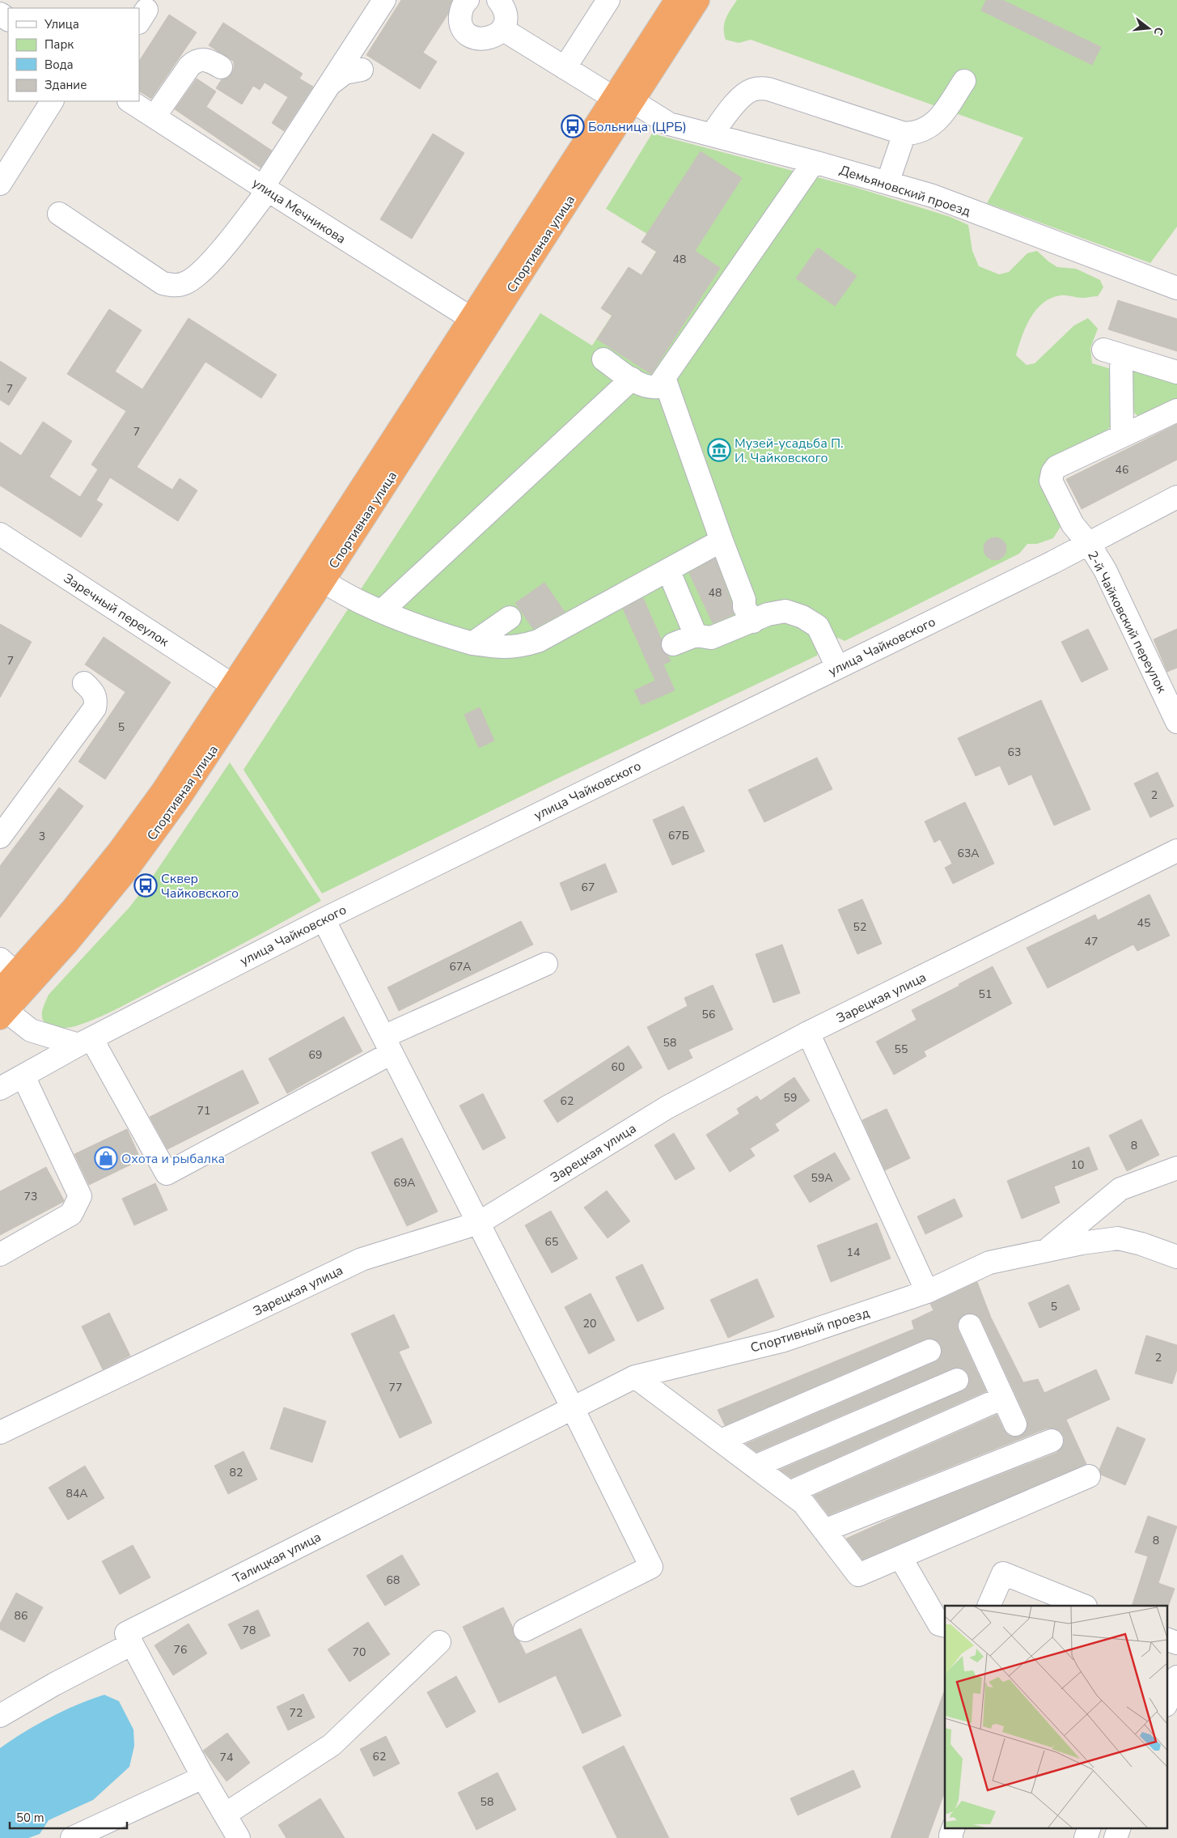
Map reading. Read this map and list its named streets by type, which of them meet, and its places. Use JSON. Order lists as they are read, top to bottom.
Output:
{
  "streets": {
    "highway": ["Спортивная улица"],
    "street": [
      "Демьяновский проезд",
      "улица Мечникова",
      "Заречный переулок",
      "2-й Чайковский переулок",
      "улица Чайковского",
      "Зарецкая улица",
      "Спортивный проезд",
      "Талицкая улица"
    ]
  },
  "crossings": [
    ["Демьяновский проезд", "Спортивная улица"],
    ["улица Мечникова", "Спортивная улица"],
    ["Спортивная улица", "Заречный переулок"],
    ["2-й Чайковский переулок", "улица Чайковского"],
    ["Спортивный проезд", "Талицкая улица"]
  ],
  "places": {
    "bus stop": ["Больница (ЦРБ)", "Сквер Чайковского"],
    "museum": ["Музей-усадьба П. И. Чайковского"],
    "shop": ["Охота и рыбалка"]
  },
  "house_numbers": [
    "48",
    "7",
    "7",
    "46",
    "48",
    "7",
    "5",
    "63",
    "2",
    "67Б",
    "3",
    "63А",
    "67",
    "45",
    "52",
    "47",
    "67А",
    "51",
    "56",
    "58",
    "55",
    "69",
    "60",
    "59",
    "62",
    "71",
    "8",
    "10",
    "59А",
    "69А",
    "73",
    "65",
    "14",
    "5",
    "20",
    "2",
    "77",
    "82",
    "84А",
    "8",
    "68",
    "86",
    "78",
    "76",
    "70",
    "72",
    "62",
    "74",
    "58"
  ],
  "legend": [
    "Улица",
    "Парк",
    "Вода",
    "Здание"
  ],
  "scale_bar": "50 m",
  "north": "right"
}
